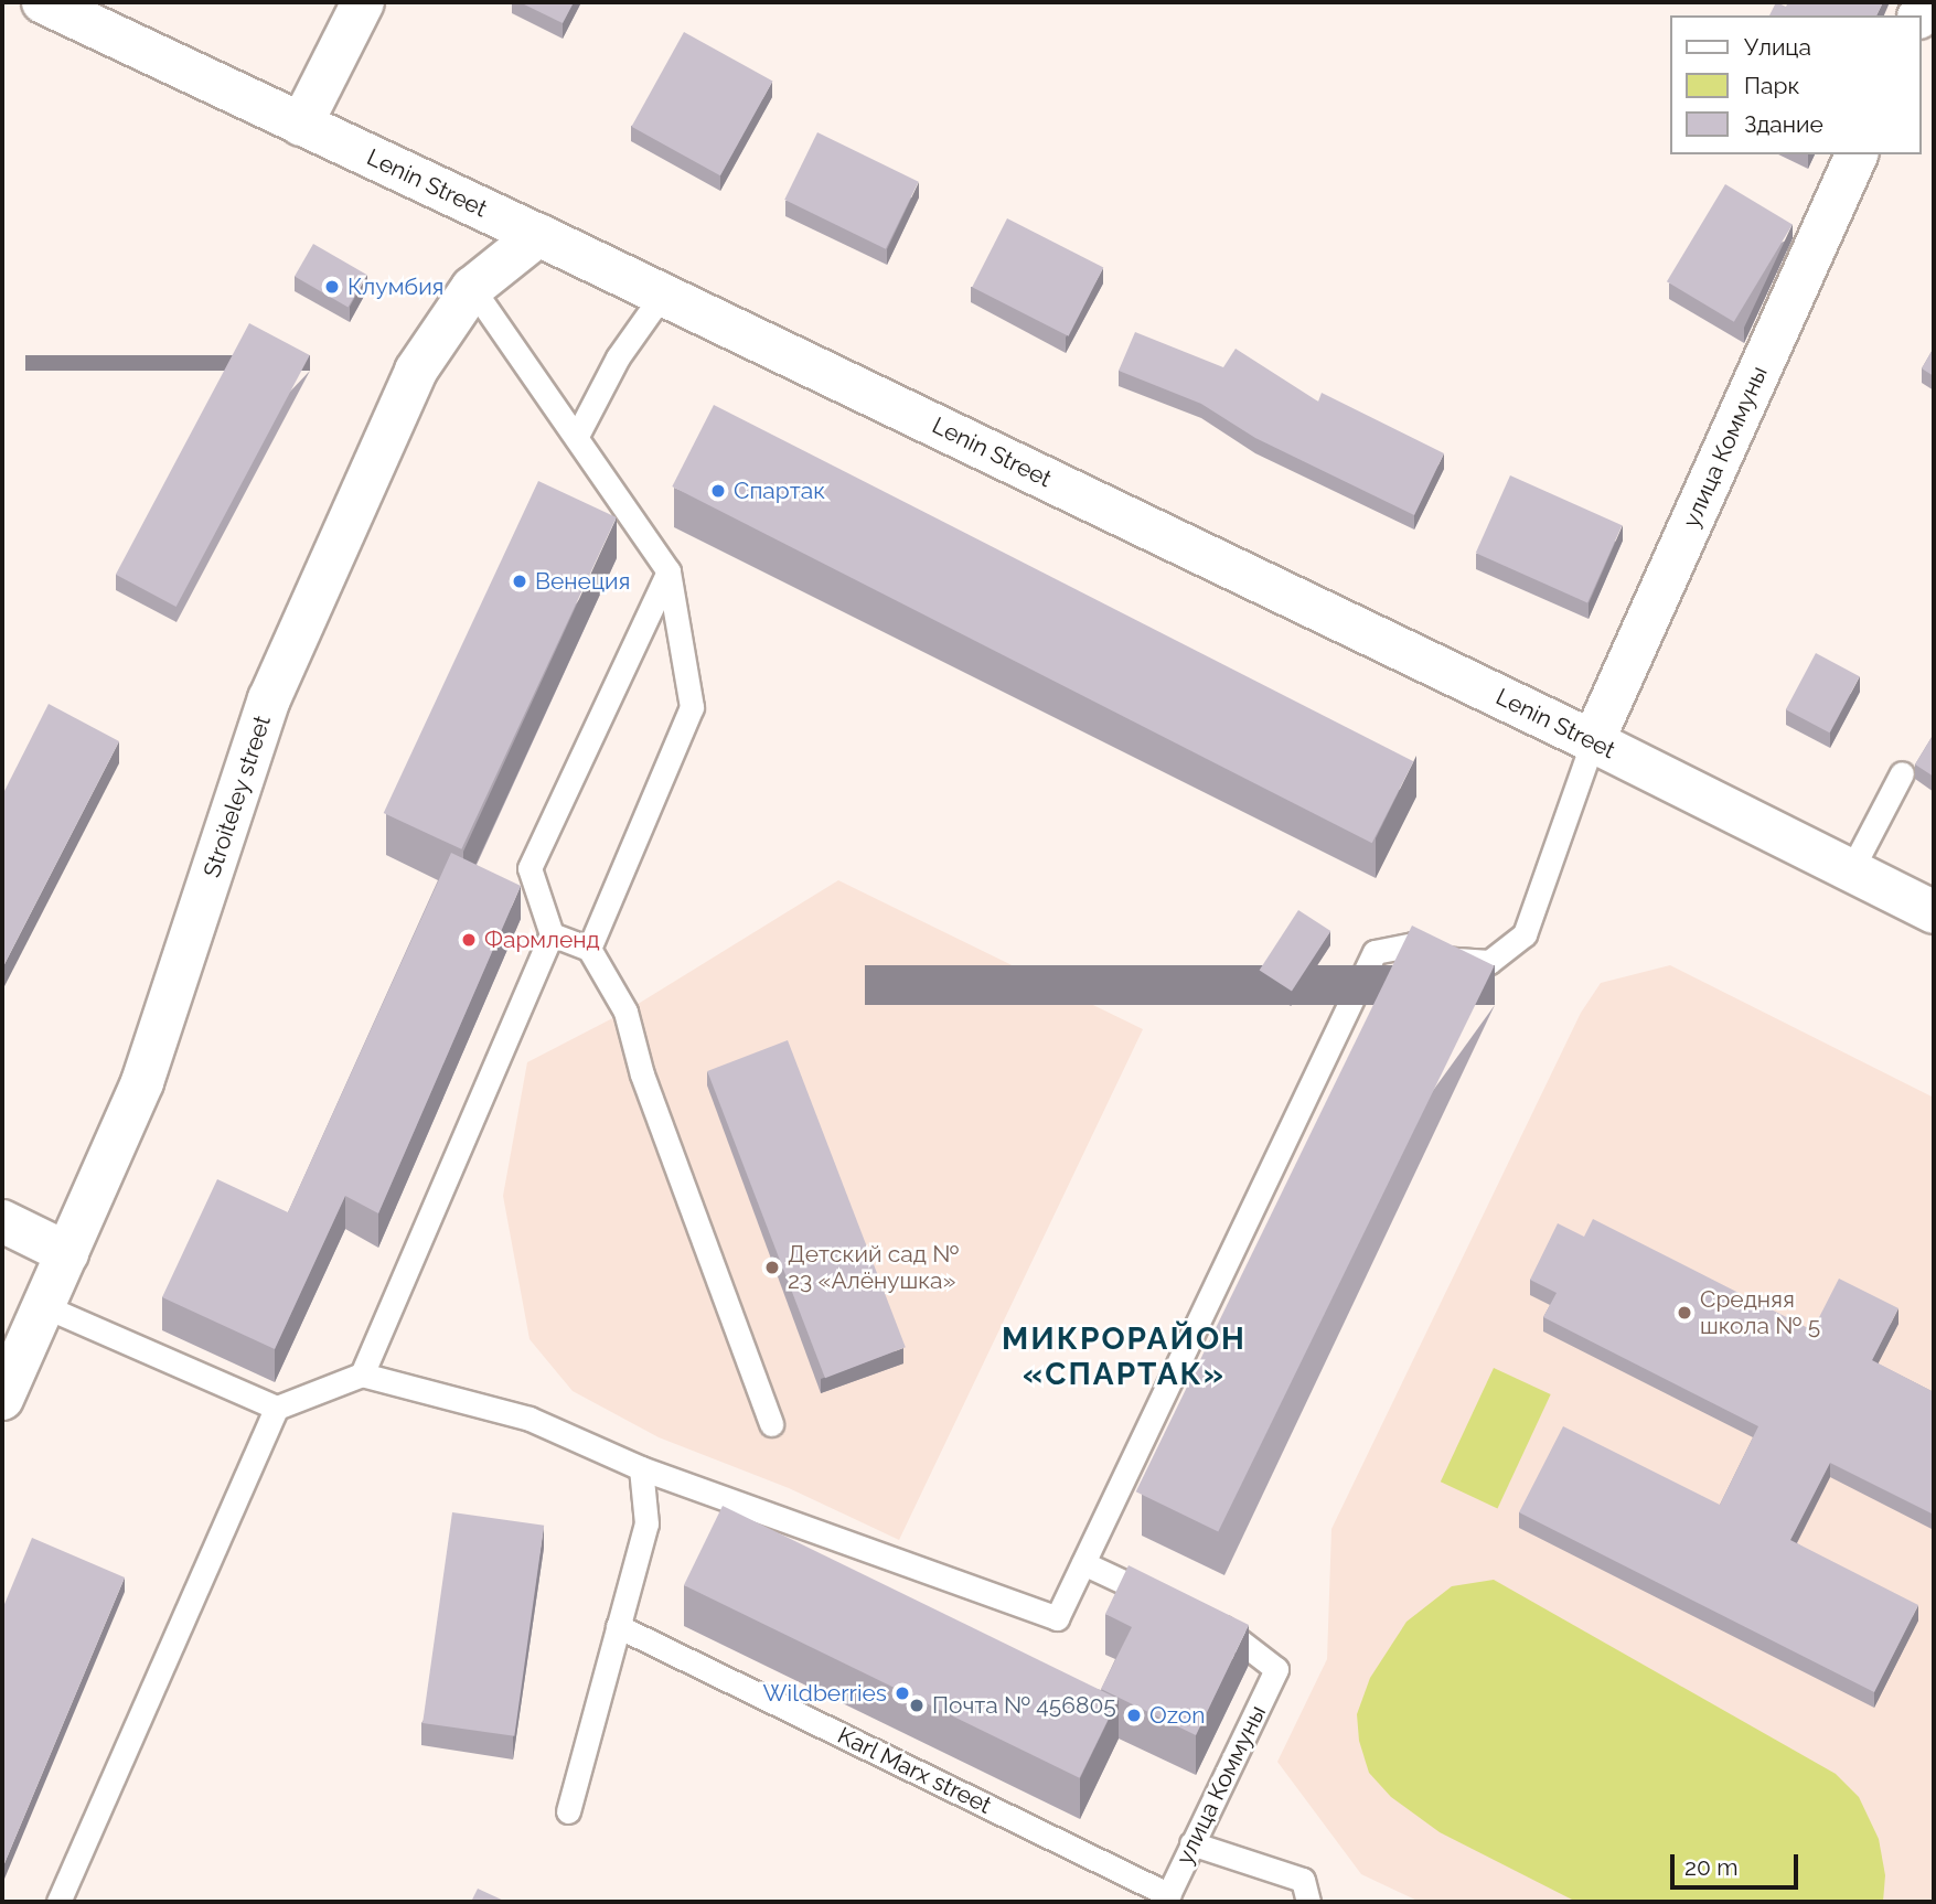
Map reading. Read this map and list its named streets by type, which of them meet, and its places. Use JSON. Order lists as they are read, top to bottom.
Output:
{
  "streets": {
    "street": ["Lenin Street", "улица Коммуны", "Stroiteley street"],
    "lane": ["Karl Marx street"]
  },
  "crossings": [
    ["Lenin Street", "улица Коммуны"],
    ["Lenin Street", "Stroiteley street"],
    ["улица Коммуны", "Karl Marx street"]
  ],
  "districts": ["МИКРОРАЙОН «СПАРТАК»"],
  "places": [
    "Клумбия",
    "Спартак",
    "Венеция",
    "Фармленд",
    "Детский сад № 23 «Алёнушка»",
    "Средняя школа № 5",
    "Wildberries",
    "Почта № 456805",
    "Ozon"
  ],
  "legend": ["Улица", "Парк", "Здание"],
  "scale_bar": "20 m"
}
